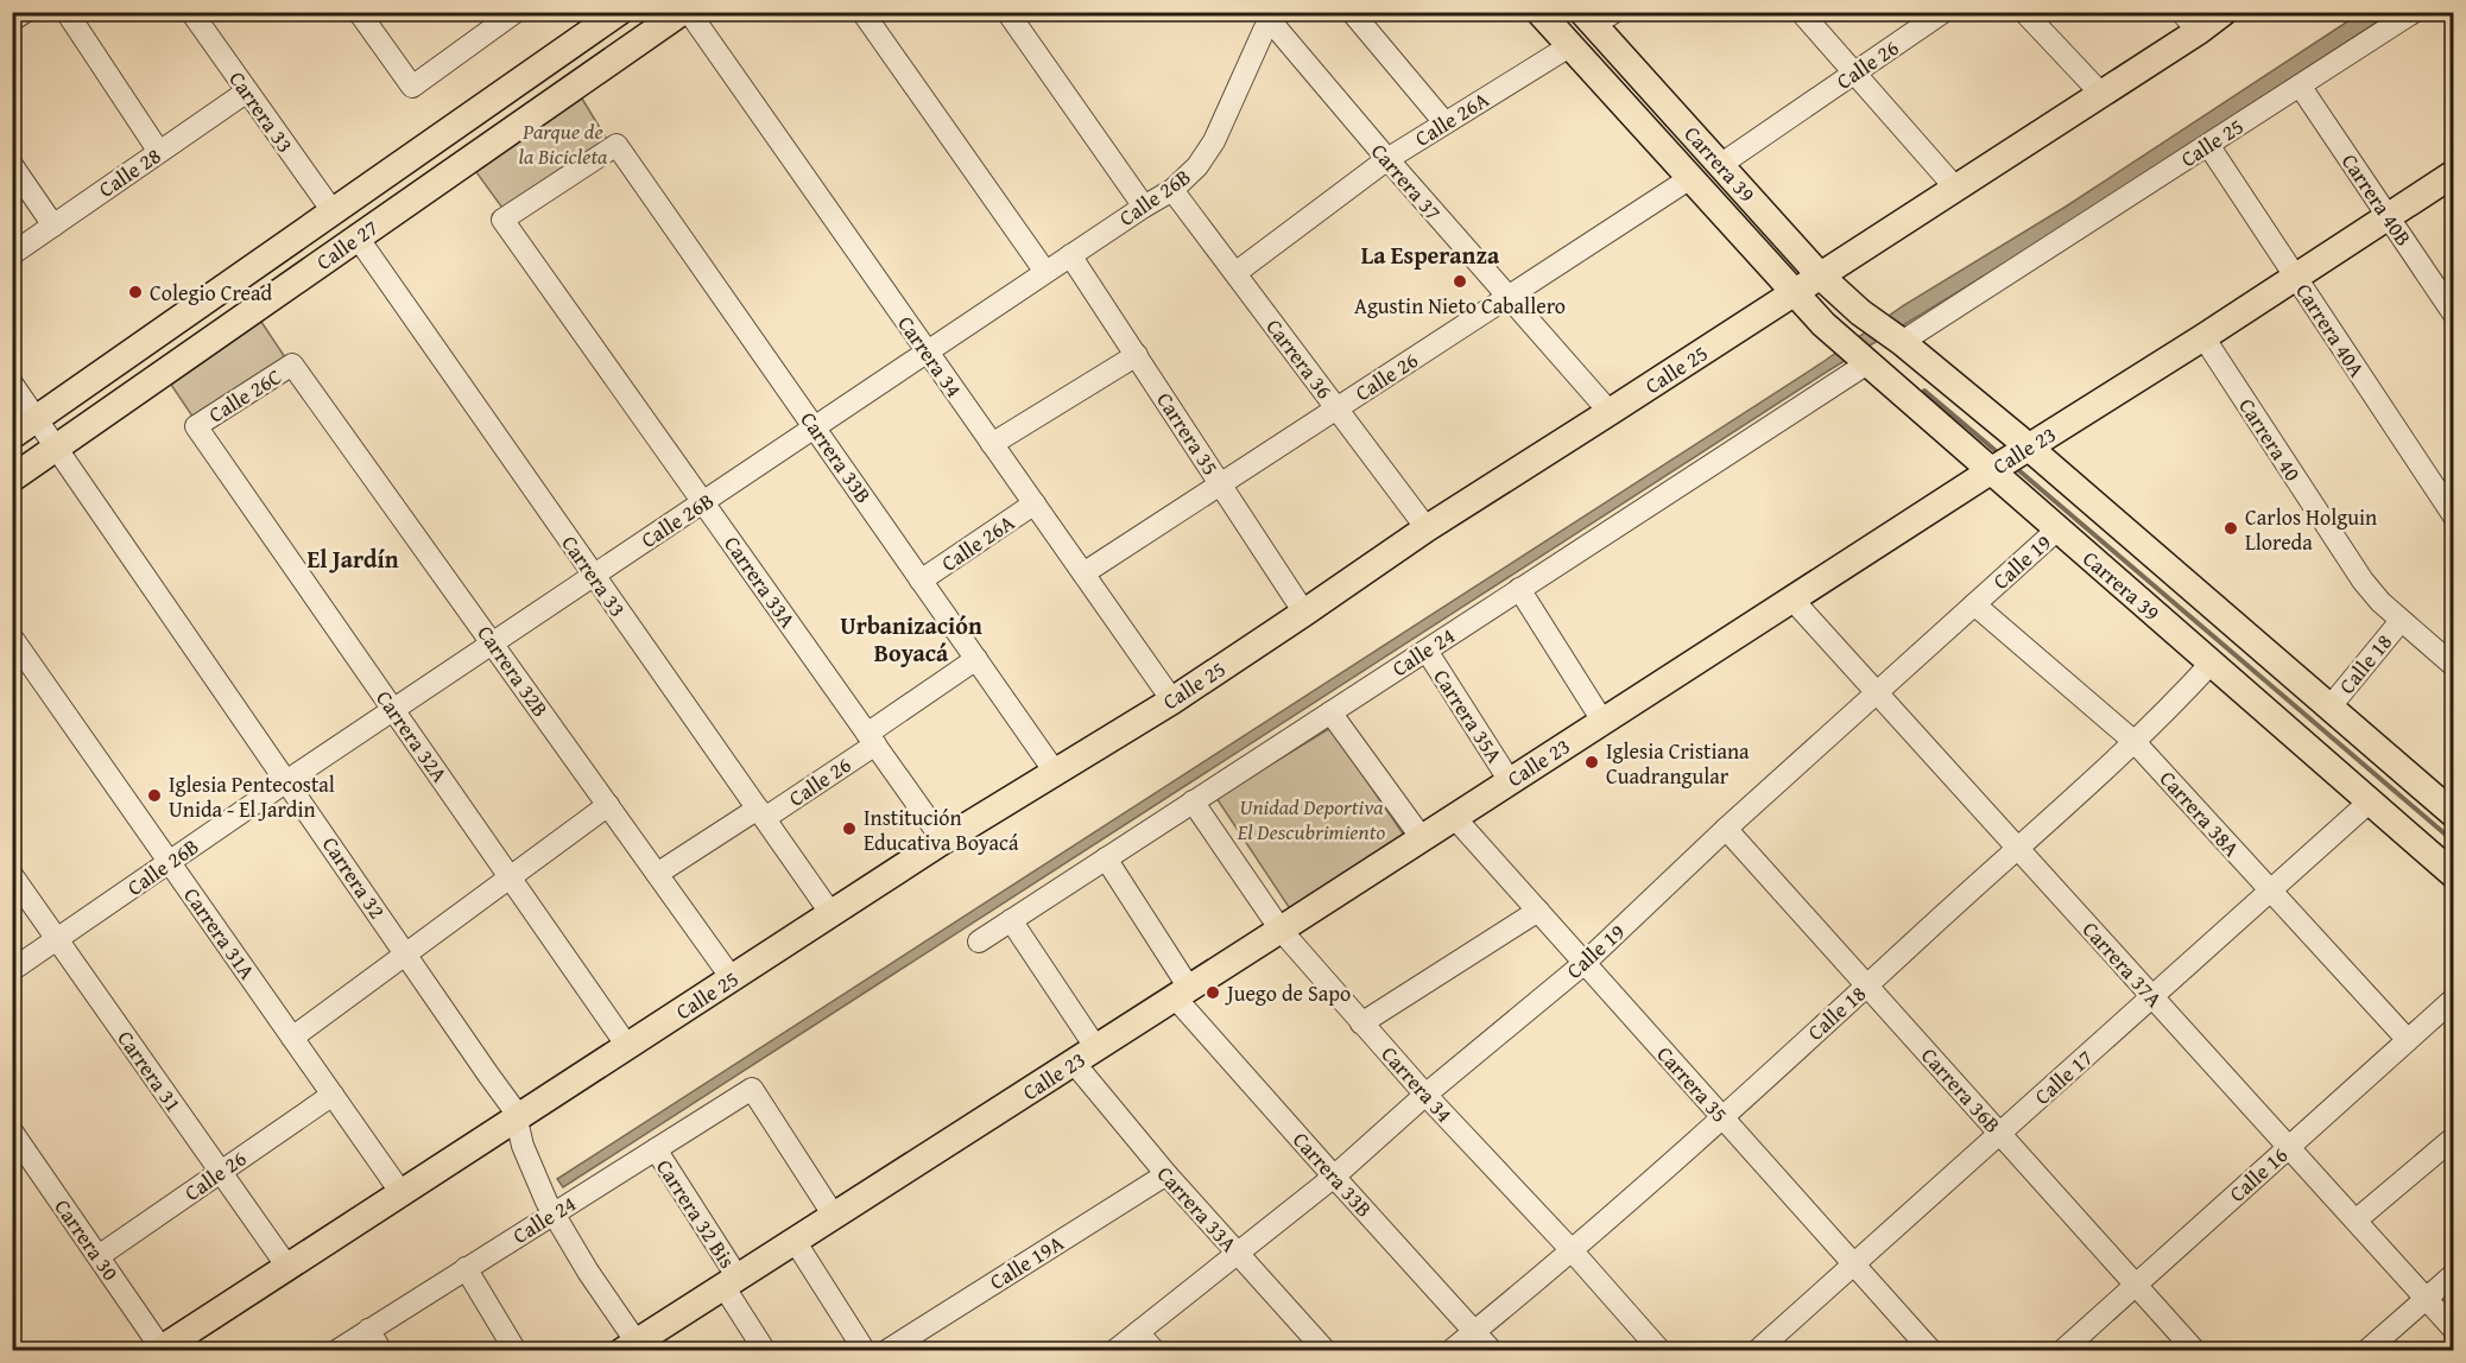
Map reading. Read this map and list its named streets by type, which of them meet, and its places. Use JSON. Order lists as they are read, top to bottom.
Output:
{
  "streets": {
    "main road": [
      "Calle 25",
      "Carrera 39",
      "Calle 27",
      "Calle 23"
    ],
    "street": [
      "Calle 26",
      "Carrera 33",
      "Calle 26A",
      "Calle 28",
      "Carrera 37",
      "Calle 26B",
      "Carrera 40B",
      "Carrera 40A",
      "Carrera 34",
      "Carrera 36",
      "Calle 26C",
      "Carrera 35",
      "Carrera 40",
      "Carrera 33B",
      "Calle 19",
      "Carrera 33A",
      "Calle 24",
      "Calle 18",
      "Carrera 32B",
      "Carrera 35A",
      "Carrera 32A",
      "Carrera 38A",
      "Carrera 32",
      "Carrera 31A",
      "Carrera 37A",
      "Carrera 31",
      "Calle 17",
      "Carrera 36B",
      "Calle 16",
      "Carrera 32 Bis",
      "Carrera 30",
      "Calle 19A"
    ]
  },
  "crossings": [
    ["Calle 26", "Carrera 33"],
    ["Calle 26", "Carrera 39"],
    ["Calle 26", "Carrera 37"],
    ["Calle 26", "Carrera 34"],
    ["Calle 26", "Carrera 36"],
    ["Calle 26", "Carrera 35"],
    ["Calle 26", "Carrera 33B"],
    ["Calle 26", "Carrera 33A"],
    ["Calle 26", "Carrera 32B"],
    ["Calle 26", "Carrera 31A"],
    ["Calle 26", "Carrera 31"],
    ["Calle 26", "Carrera 30"],
    ["Carrera 33", "Calle 25"],
    ["Carrera 33", "Calle 28"],
    ["Carrera 33", "Calle 26B"],
    ["Carrera 33", "Calle 27"],
    ["Calle 26A", "Carrera 39"],
    ["Calle 26A", "Carrera 37"],
    ["Calle 26A", "Carrera 34"],
    ["Calle 26A", "Carrera 36"],
    ["Calle 26A", "Carrera 33B"],
    ["Calle 25", "Carrera 39"],
    ["Calle 25", "Carrera 37"],
    ["Calle 25", "Carrera 40B"],
    ["Calle 25", "Carrera 40A"],
    ["Calle 25", "Carrera 34"],
    ["Calle 25", "Carrera 36"],
    ["Calle 25", "Carrera 35"],
    ["Calle 25", "Carrera 33B"],
    ["Calle 25", "Carrera 33A"],
    ["Calle 25", "Carrera 32B"],
    ["Calle 25", "Carrera 32A"],
    ["Calle 25", "Carrera 32"],
    ["Calle 25", "Carrera 31A"],
    ["Calle 25", "Carrera 31"],
    ["Calle 25", "Carrera 30"],
    ["Carrera 39", "Calle 23"],
    ["Carrera 39", "Calle 19"],
    ["Carrera 39", "Calle 24"],
    ["Carrera 39", "Calle 18"],
    ["Carrera 39", "Calle 17"],
    ["Carrera 37", "Calle 26B"],
    ["Calle 26B", "Carrera 34"],
    ["Calle 26B", "Carrera 36"],
    ["Calle 26B", "Carrera 35"],
    ["Calle 26B", "Carrera 33B"],
    ["Calle 26B", "Carrera 33A"],
    ["Calle 26B", "Carrera 32B"],
    ["Calle 26B", "Carrera 32A"],
    ["Calle 26B", "Carrera 32"],
    ["Calle 26B", "Carrera 31A"],
    ["Calle 26B", "Carrera 31"],
    ["Carrera 40B", "Calle 23"],
    ["Calle 27", "Carrera 32"],
    ["Carrera 40A", "Calle 23"],
    ["Carrera 34", "Calle 23"],
    ["Carrera 34", "Calle 19"],
    ["Carrera 34", "Calle 24"],
    ["Carrera 34", "Calle 18"],
    ["Calle 26C", "Carrera 32B"],
    ["Calle 26C", "Carrera 32A"],
    ["Carrera 35", "Calle 23"],
    ["Carrera 35", "Calle 19"],
    ["Carrera 35", "Calle 18"],
    ["Carrera 35", "Calle 17"],
    ["Carrera 40", "Calle 23"],
    ["Carrera 40", "Calle 18"],
    ["Calle 23", "Carrera 33B"],
    ["Calle 23", "Carrera 33A"],
    ["Calle 23", "Calle 24"],
    ["Calle 23", "Carrera 35A"],
    ["Calle 23", "Carrera 32"],
    ["Calle 23", "Carrera 37A"],
    ["Calle 23", "Carrera 32 Bis"],
    ["Carrera 33B", "Calle 19"],
    ["Carrera 33B", "Carrera 33A"],
    ["Carrera 33B", "Calle 24"],
    ["Carrera 33B", "Calle 18"],
    ["Calle 19", "Carrera 33A"],
    ["Calle 19", "Carrera 38A"],
    ["Calle 19", "Carrera 37A"],
    ["Calle 19", "Carrera 36B"],
    ["Carrera 33A", "Calle 24"],
    ["Carrera 33A", "Calle 19A"],
    ["Calle 24", "Carrera 35A"],
    ["Calle 24", "Carrera 32"],
    ["Calle 24", "Carrera 32 Bis"],
    ["Calle 18", "Carrera 38A"],
    ["Calle 18", "Carrera 37A"],
    ["Calle 18", "Carrera 36B"],
    ["Carrera 38A", "Calle 17"],
    ["Carrera 38A", "Calle 16"],
    ["Carrera 37A", "Calle 17"],
    ["Carrera 37A", "Calle 16"],
    ["Calle 17", "Carrera 36B"],
    ["Carrera 36B", "Calle 16"]
  ],
  "districts": ["La Esperanza", "El Jardín", "Urbanización Boyacá"],
  "parks": ["Parque de la Bicicleta", "Unidad Deportiva El Descubrimiento"],
  "places": [
    "Agustin Nieto Caballero",
    "Colegio Cread",
    "Carlos Holguin Lloreda",
    "Iglesia Cristiana Cuadrangular",
    "Iglesia Pentecostal Unida - El Jardin",
    "Institución Educativa Boyacá",
    "Juego de Sapo"
  ]
}
